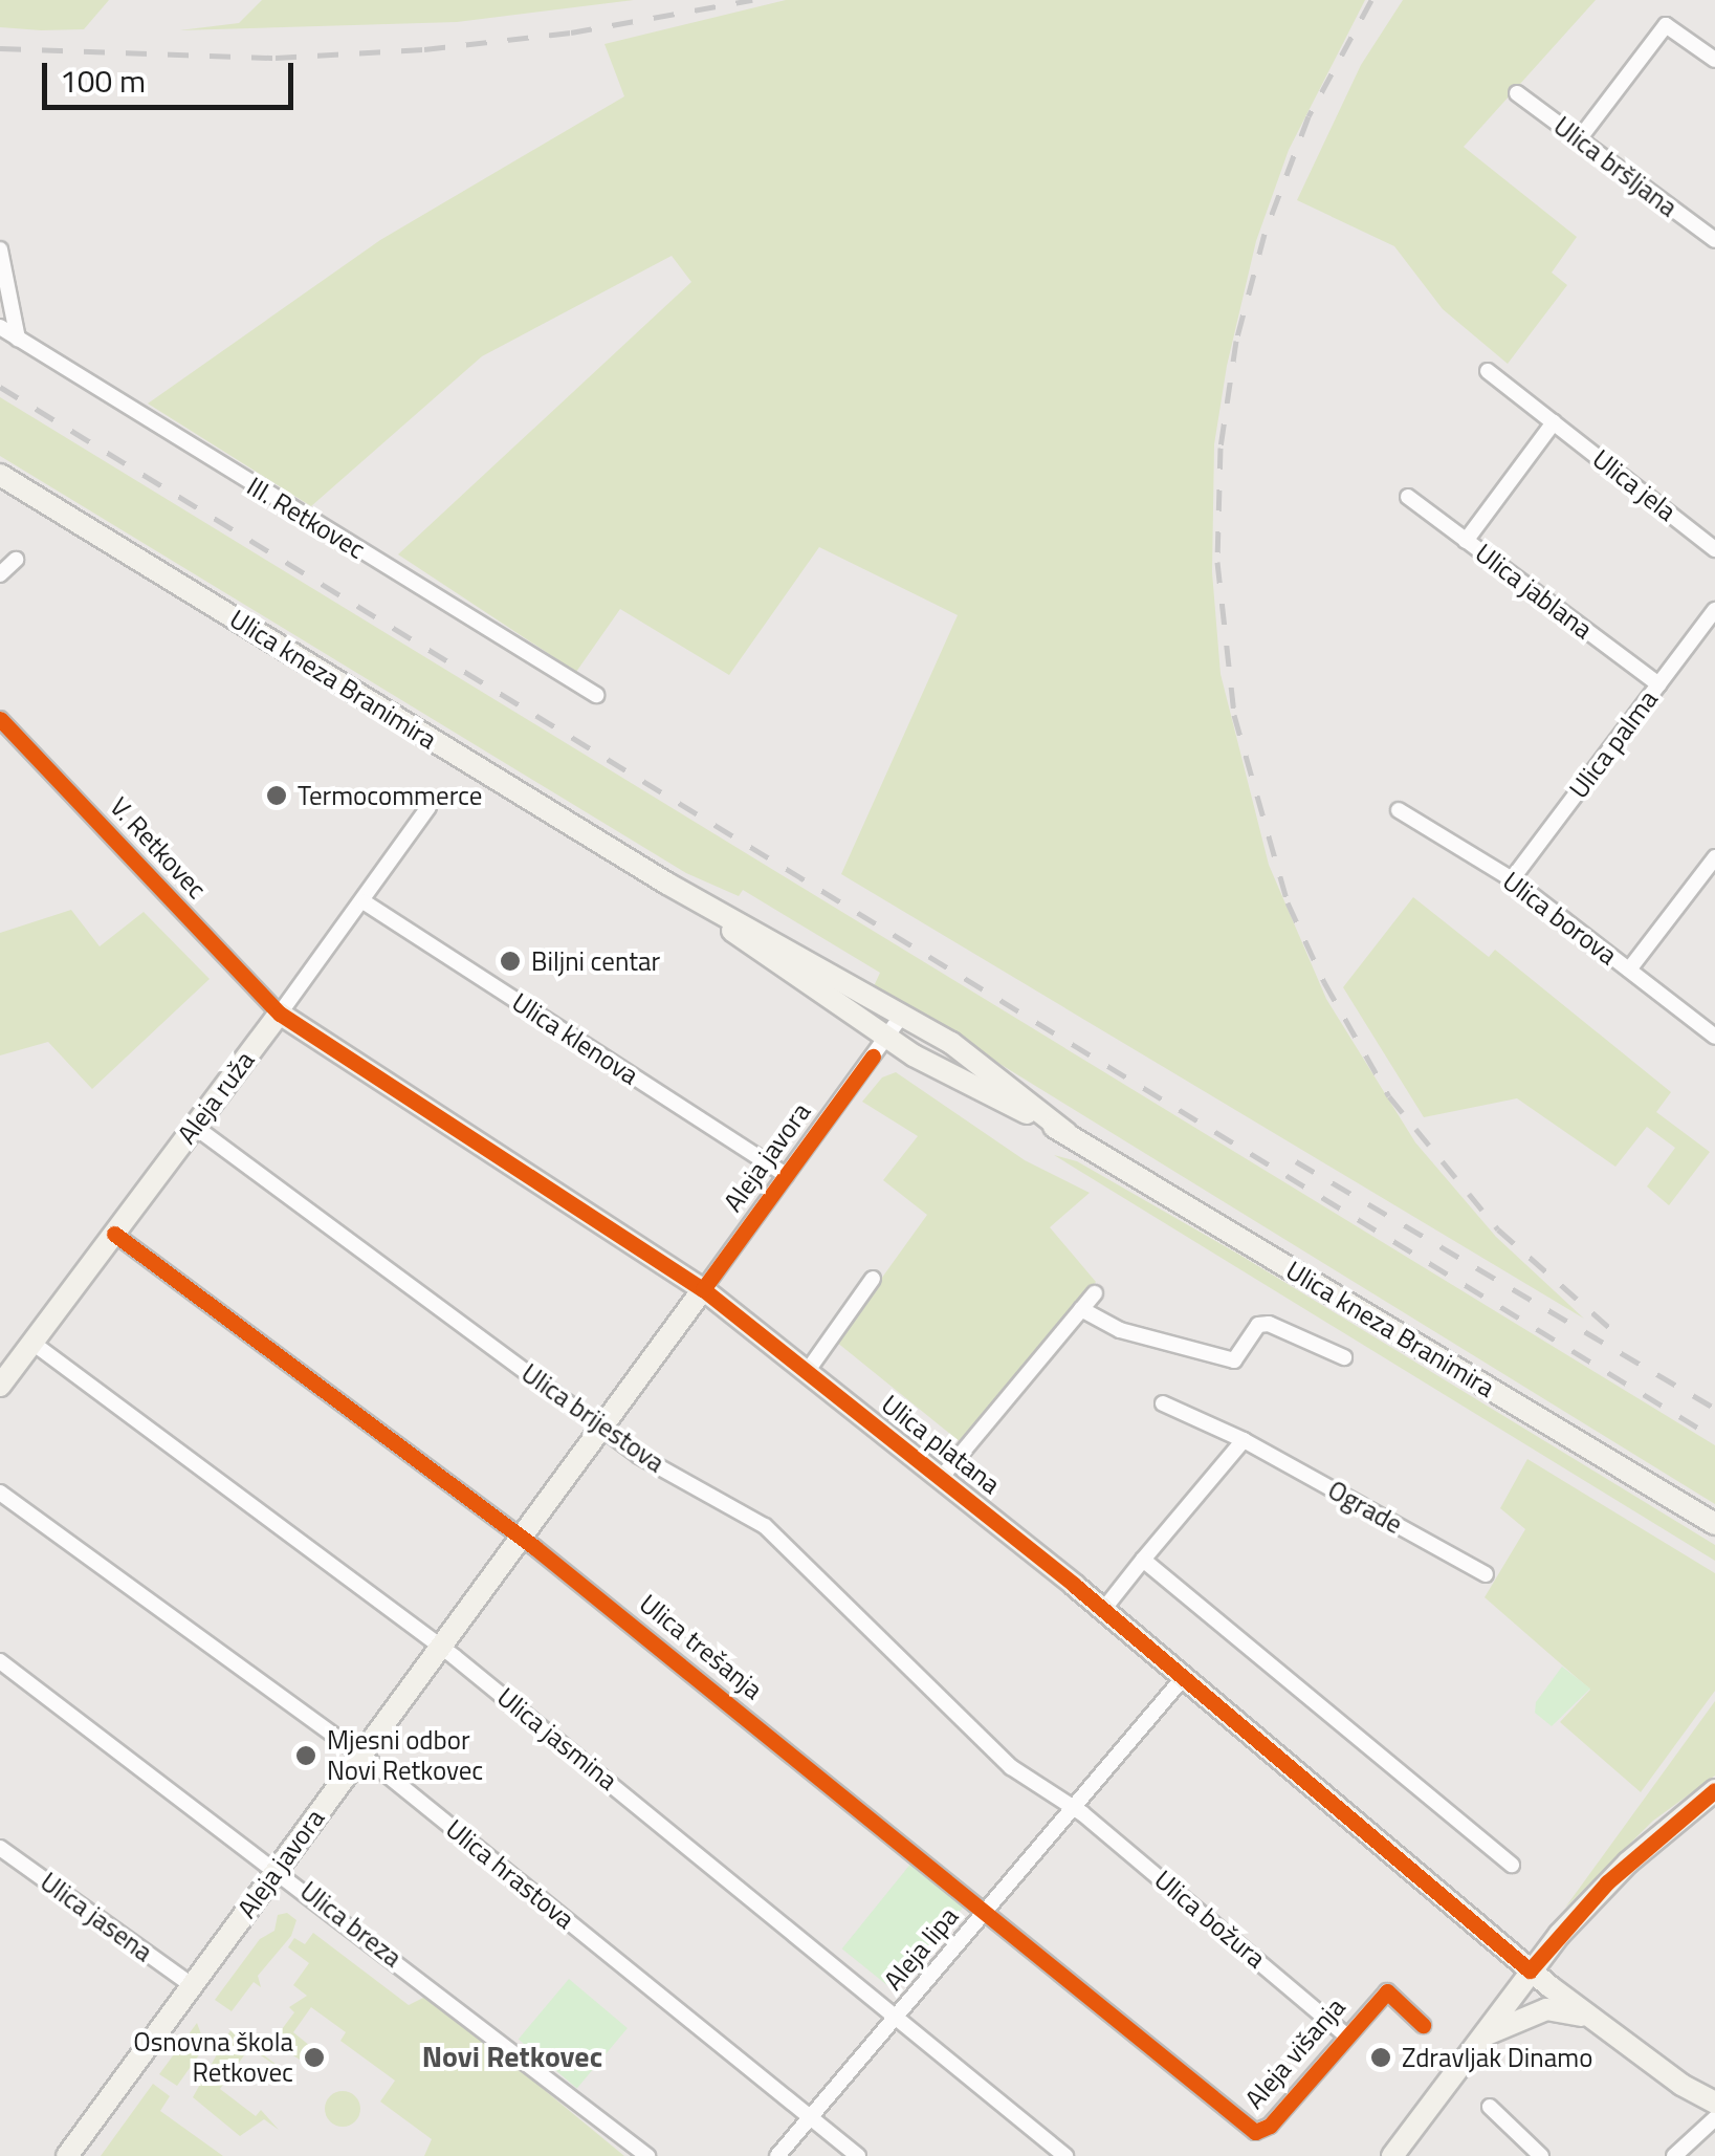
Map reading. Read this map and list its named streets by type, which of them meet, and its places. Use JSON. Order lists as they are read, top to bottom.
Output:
{
  "streets": {
    "street": [
      "Ulica bršljana",
      "Ulica jela",
      "III. Retkovec",
      "Ulica jablana",
      "Ulica kneza Branimira",
      "Ulica palma",
      "V. Retkovec",
      "Ulica borova",
      "Ulica klenova",
      "Aleja ruža",
      "Aleja javora",
      "Ulica brijestova",
      "Ulica platana",
      "Ograde",
      "Ulica trešanja",
      "Ulica jasmina",
      "Ulica hrastova",
      "Ulica jasena",
      "Ulica božura",
      "Ulica breza",
      "Aleja lipa",
      "Aleja višanja"
    ]
  },
  "crossings": [
    ["Ulica jablana", "Ulica palma"],
    ["Ulica kneza Branimira", "Aleja javora"],
    ["Ulica palma", "Ulica borova"],
    ["V. Retkovec", "Aleja ruža"],
    ["V. Retkovec", "Ulica platana"],
    ["Ulica klenova", "Aleja ruža"],
    ["Ulica klenova", "Aleja javora"],
    ["Aleja ruža", "Ulica brijestova"],
    ["Aleja ruža", "Ulica platana"],
    ["Aleja ruža", "Ulica trešanja"],
    ["Aleja ruža", "Ulica jasmina"],
    ["Aleja javora", "Ulica brijestova"],
    ["Aleja javora", "Ulica platana"],
    ["Aleja javora", "Ulica trešanja"],
    ["Aleja javora", "Ulica jasmina"],
    ["Aleja javora", "Ulica hrastova"],
    ["Aleja javora", "Ulica jasena"],
    ["Aleja javora", "Ulica breza"],
    ["Ulica brijestova", "Ulica božura"],
    ["Ulica brijestova", "Aleja lipa"],
    ["Ulica platana", "Aleja lipa"],
    ["Ulica trešanja", "Aleja lipa"],
    ["Ulica trešanja", "Aleja višanja"],
    ["Ulica jasmina", "Aleja lipa"],
    ["Ulica hrastova", "Aleja lipa"],
    ["Ulica božura", "Aleja lipa"],
    ["Ulica božura", "Aleja višanja"]
  ],
  "districts": ["Novi Retkovec"],
  "places": [
    "Termocommerce",
    "Biljni centar",
    "Mjesni odbor Novi Retkovec",
    "Osnovna škola Retkovec",
    "Zdravljak Dinamo"
  ],
  "scale_bar": "100 m"
}
